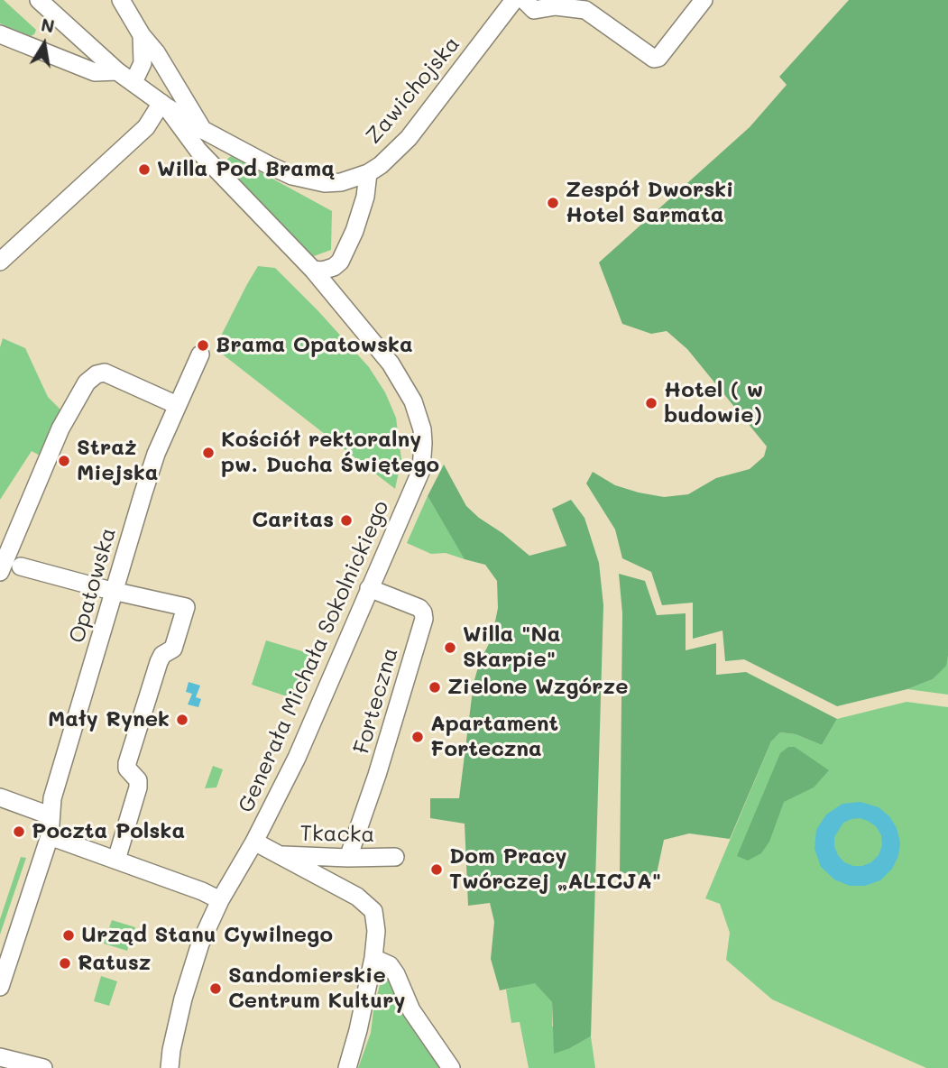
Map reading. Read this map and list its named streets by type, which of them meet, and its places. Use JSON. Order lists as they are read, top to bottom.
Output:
{
  "streets": {
    "street": [
      "Zawichojska",
      "Opatowska",
      "Generała Michała Sokolnickiego",
      "Forteczna",
      "Tkacka"
    ]
  },
  "crossings": [
    ["Zawichojska", "Generała Michała Sokolnickiego"],
    ["Generała Michała Sokolnickiego", "Forteczna"],
    ["Forteczna", "Tkacka"]
  ],
  "places": [
    "Willa Pod Bramą",
    "Zespół Dworski Hotel Sarmata",
    "Brama Opatowska",
    "Hotel ( w budowie)",
    "Kościół rektoralny pw. Ducha Świętego",
    "Straż Miejska",
    "Caritas",
    "Willa \"Na Skarpie\"",
    "Zielone Wzgórze",
    "Mały Rynek",
    "Apartament Forteczna",
    "Poczta Polska",
    "Dom Pracy Twórczej „ALICJA\"",
    "Urząd Stanu Cywilnego",
    "Ratusz",
    "Sandomierskie Centrum Kultury"
  ],
  "north": "top"
}
